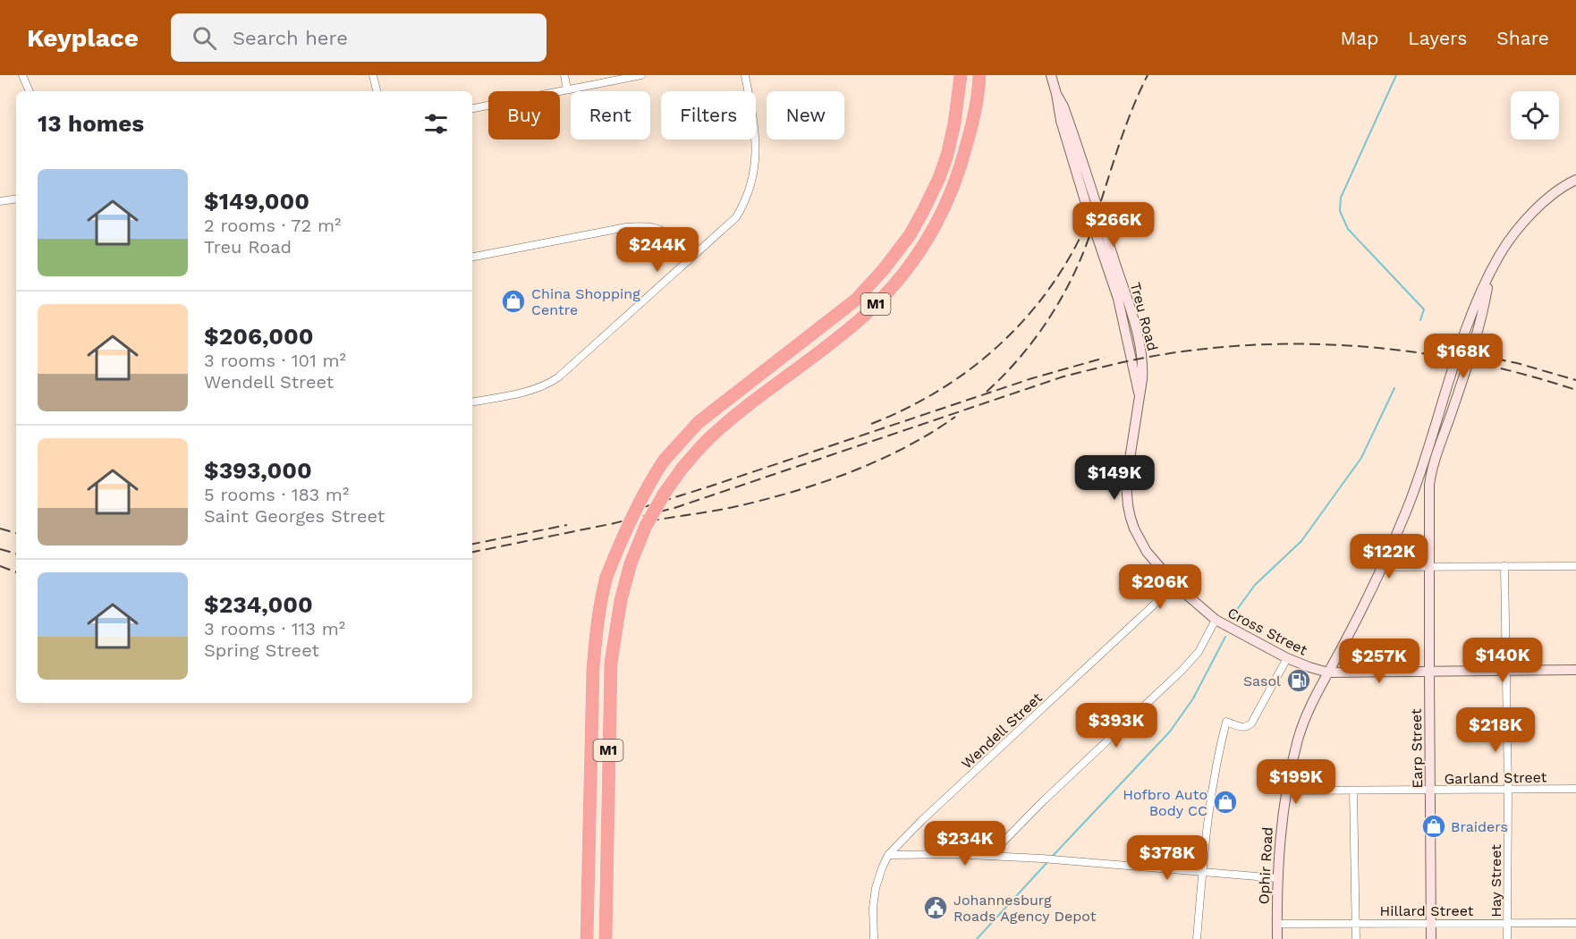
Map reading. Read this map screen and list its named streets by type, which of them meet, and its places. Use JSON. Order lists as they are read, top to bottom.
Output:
{
  "streets": {
    "highway": ["M1"],
    "street": [
      "Treu Road",
      "Cross Street",
      "Wendell Street",
      "Earp Street",
      "Garland Street",
      "Ophir Road",
      "Hay Street",
      "Hillard Street"
    ]
  },
  "crossings": [
    ["Treu Road", "Cross Street"],
    ["Treu Road", "Wendell Street"],
    ["Cross Street", "Wendell Street"],
    ["Cross Street", "Earp Street"],
    ["Cross Street", "Ophir Road"],
    ["Cross Street", "Hay Street"],
    ["Earp Street", "Garland Street"],
    ["Earp Street", "Ophir Road"],
    ["Earp Street", "Hillard Street"],
    ["Garland Street", "Ophir Road"],
    ["Garland Street", "Hay Street"],
    ["Ophir Road", "Hillard Street"],
    ["Hay Street", "Hillard Street"]
  ],
  "places": {
    "shop": ["China Shopping Centre", "Hofbro Auto Body CC", "Braiders"],
    "fuel station": ["Sasol"],
    "public building": ["Johannesburg Roads Agency Depot"]
  },
  "page": {
    "header": "Keyplace",
    "search": "Search here",
    "nav": ["Map", "Layers", "Share"],
    "chip": [
      "Buy",
      "Rent",
      "Filters",
      "New"
    ],
    "heading": "13 homes",
    "list": [
      {
        "name": "$149,000",
        "note": "2 rooms · 72 m² · Treu Road"
      },
      {
        "name": "$206,000",
        "note": "3 rooms · 101 m² · Wendell Street"
      },
      {
        "name": "$393,000",
        "note": "5 rooms · 183 m² · Saint Georges Street"
      },
      {
        "name": "$234,000",
        "note": "3 rooms · 113 m² · Spring Street"
      }
    ],
    "price": [
      "$266K",
      "$244K",
      "$168K",
      "$149K",
      "$122K",
      "$206K",
      "$140K",
      "$257K",
      "$393K",
      "$218K",
      "$199K",
      "$234K",
      "$378K"
    ]
  }
}
